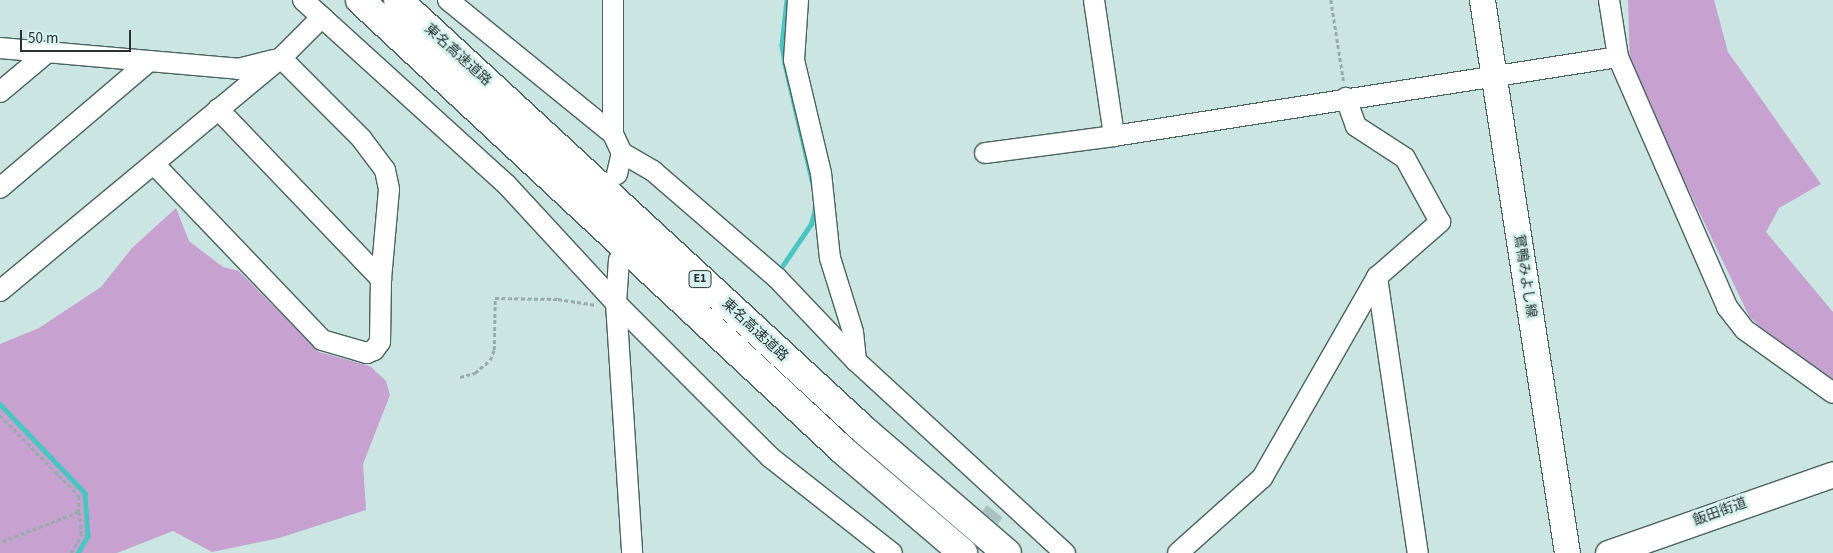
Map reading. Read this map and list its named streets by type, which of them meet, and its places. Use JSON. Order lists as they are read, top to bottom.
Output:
{
  "streets": {
    "highway": ["東名高速道路", "E1"],
    "main road": ["鴛鴨みよし線", "飯田街道"]
  },
  "scale_bar": "50 m"
}
